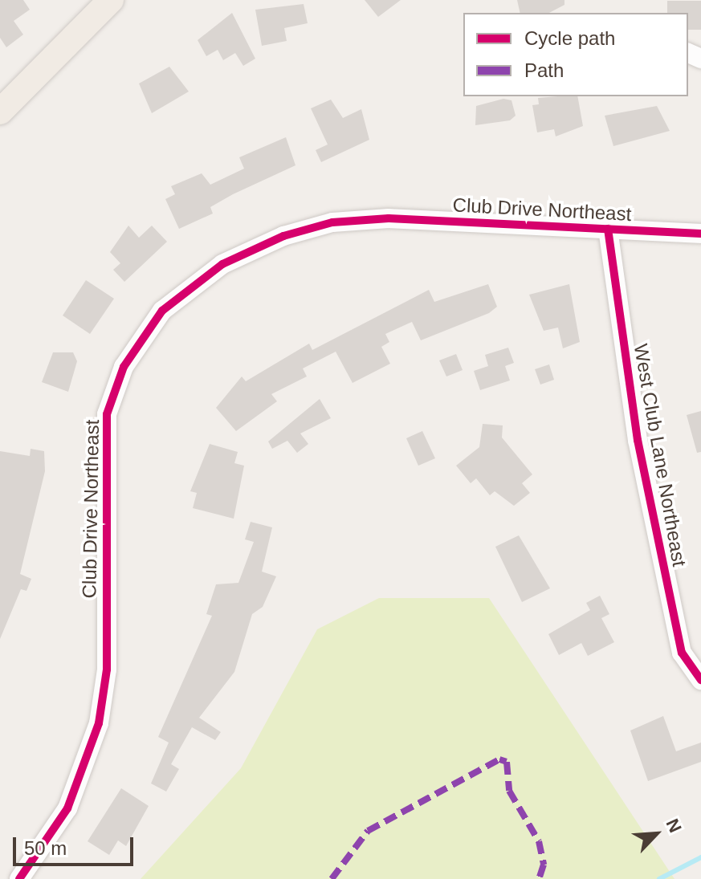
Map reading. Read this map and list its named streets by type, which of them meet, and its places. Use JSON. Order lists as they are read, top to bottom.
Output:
{
  "streets": {
    "street": ["Club Drive Northeast", "West Club Lane Northeast"]
  },
  "crossings": [
    ["Club Drive Northeast", "West Club Lane Northeast"]
  ],
  "legend": ["Cycle path", "Path"],
  "scale_bar": "50 m",
  "north": "top right"
}
